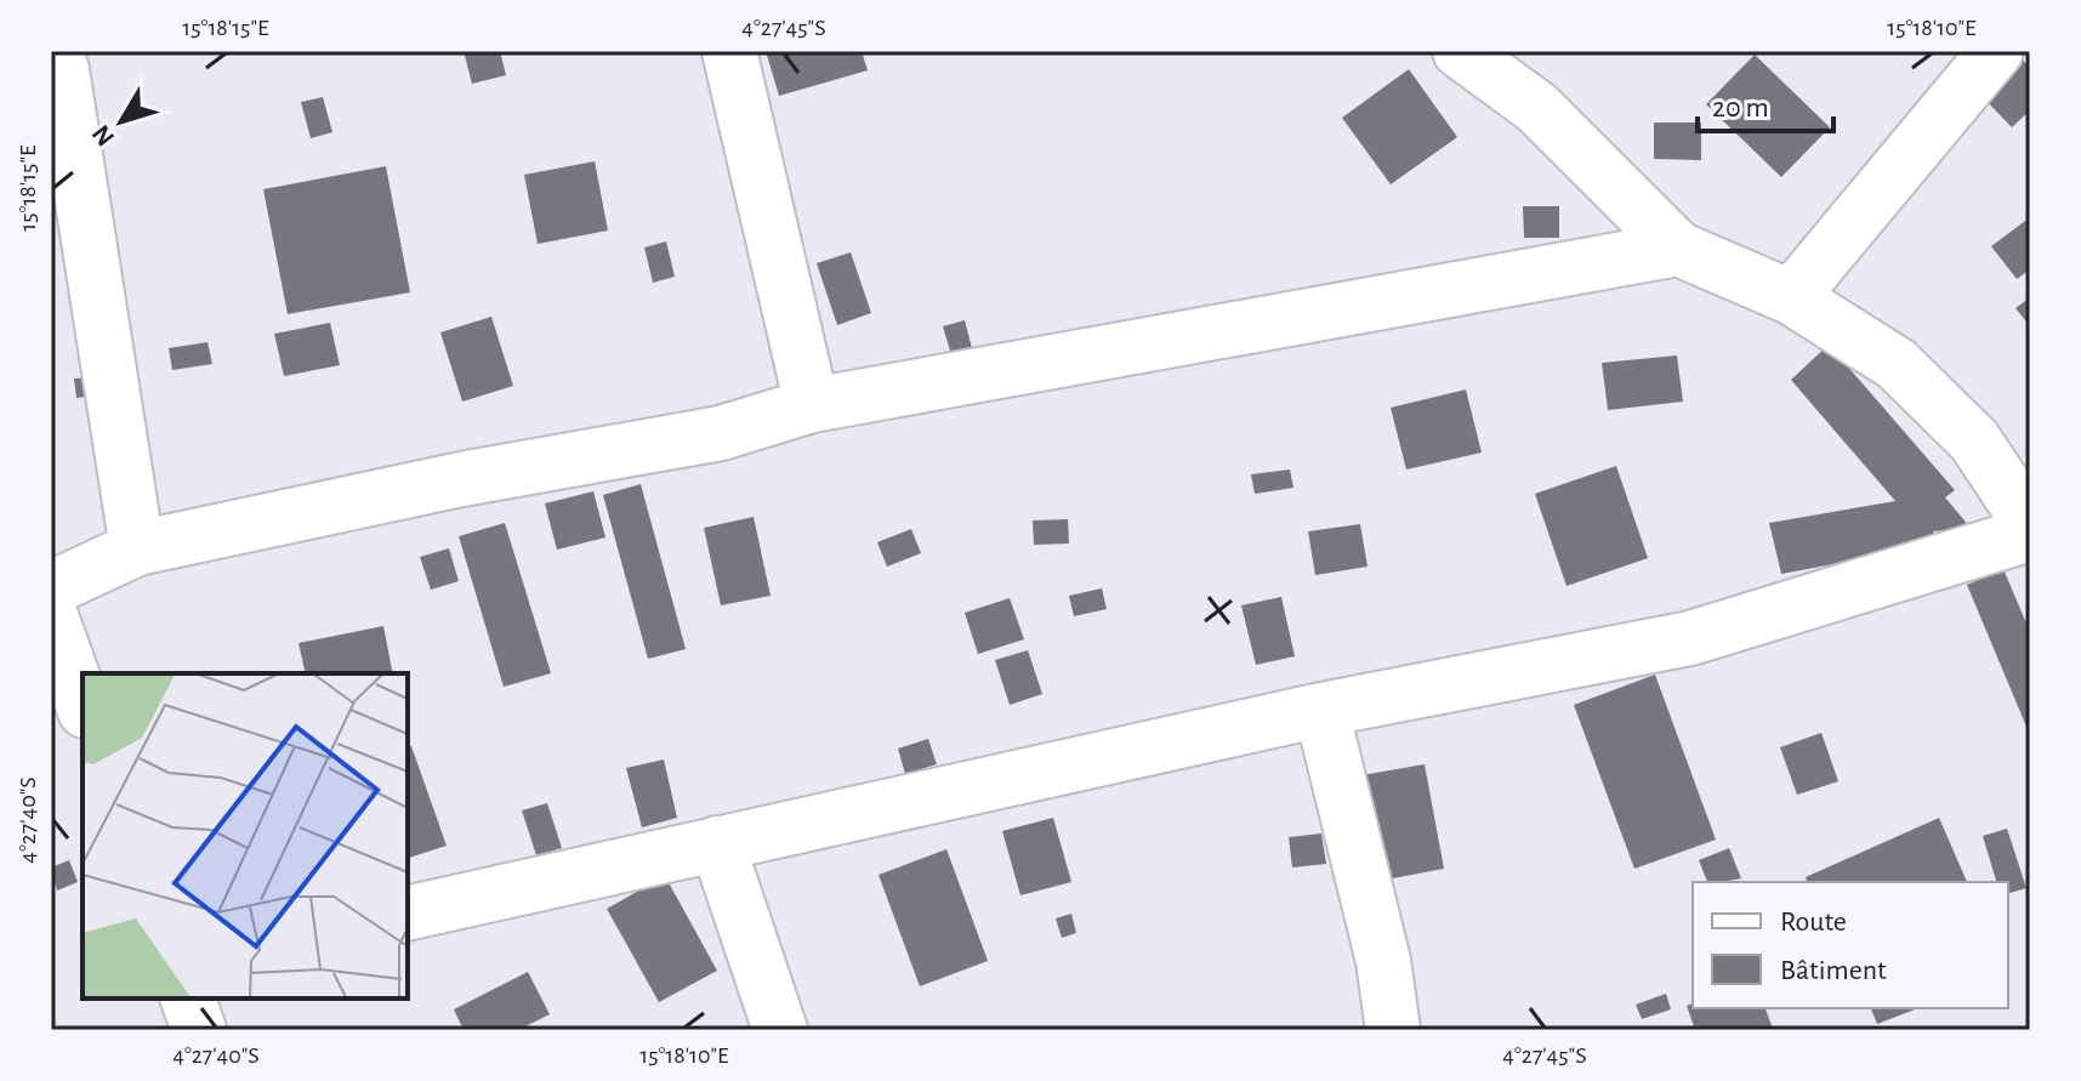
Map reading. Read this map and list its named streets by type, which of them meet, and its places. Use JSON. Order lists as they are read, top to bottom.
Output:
{
  "legend": ["Route", "Bâtiment"],
  "scale_bar": "20 m",
  "north": "bottom left",
  "coordinates": [
    "15°18'15\"E",
    "4°27'45\"S",
    "15°18'10\"E",
    "4°27'40\"S"
  ]
}
